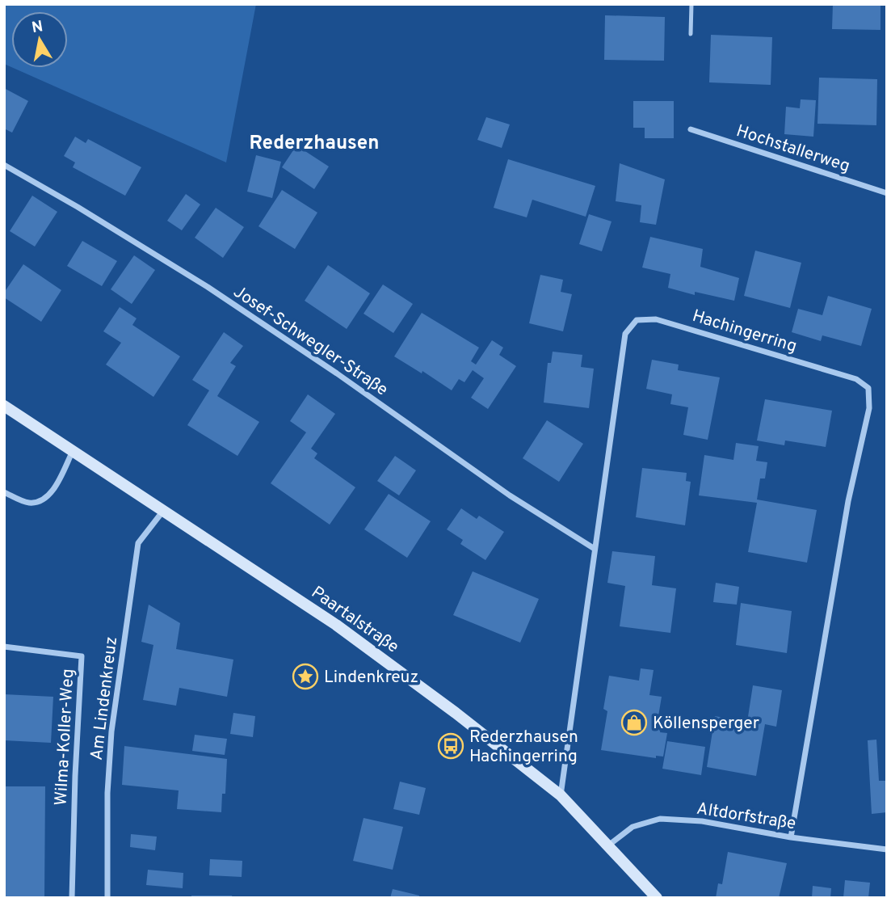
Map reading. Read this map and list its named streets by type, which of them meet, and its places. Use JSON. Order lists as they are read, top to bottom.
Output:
{
  "streets": {
    "main road": ["Paartalstraße"],
    "street": [
      "Hochstallerweg",
      "Hachingerring",
      "Josef-Schwegler-Straße",
      "Am Lindenkreuz",
      "Wilma-Koller-Weg",
      "Altdorfstraße"
    ]
  },
  "crossings": [
    ["Hachingerring", "Josef-Schwegler-Straße"],
    ["Hachingerring", "Paartalstraße"],
    ["Hachingerring", "Altdorfstraße"],
    ["Paartalstraße", "Am Lindenkreuz"],
    ["Paartalstraße", "Altdorfstraße"]
  ],
  "districts": ["Rederzhausen"],
  "places": {
    "place": ["Lindenkreuz"],
    "shop": ["Köllensperger"],
    "bus stop": ["Rederzhausen Hachingerring"]
  },
  "north": "top"
}
